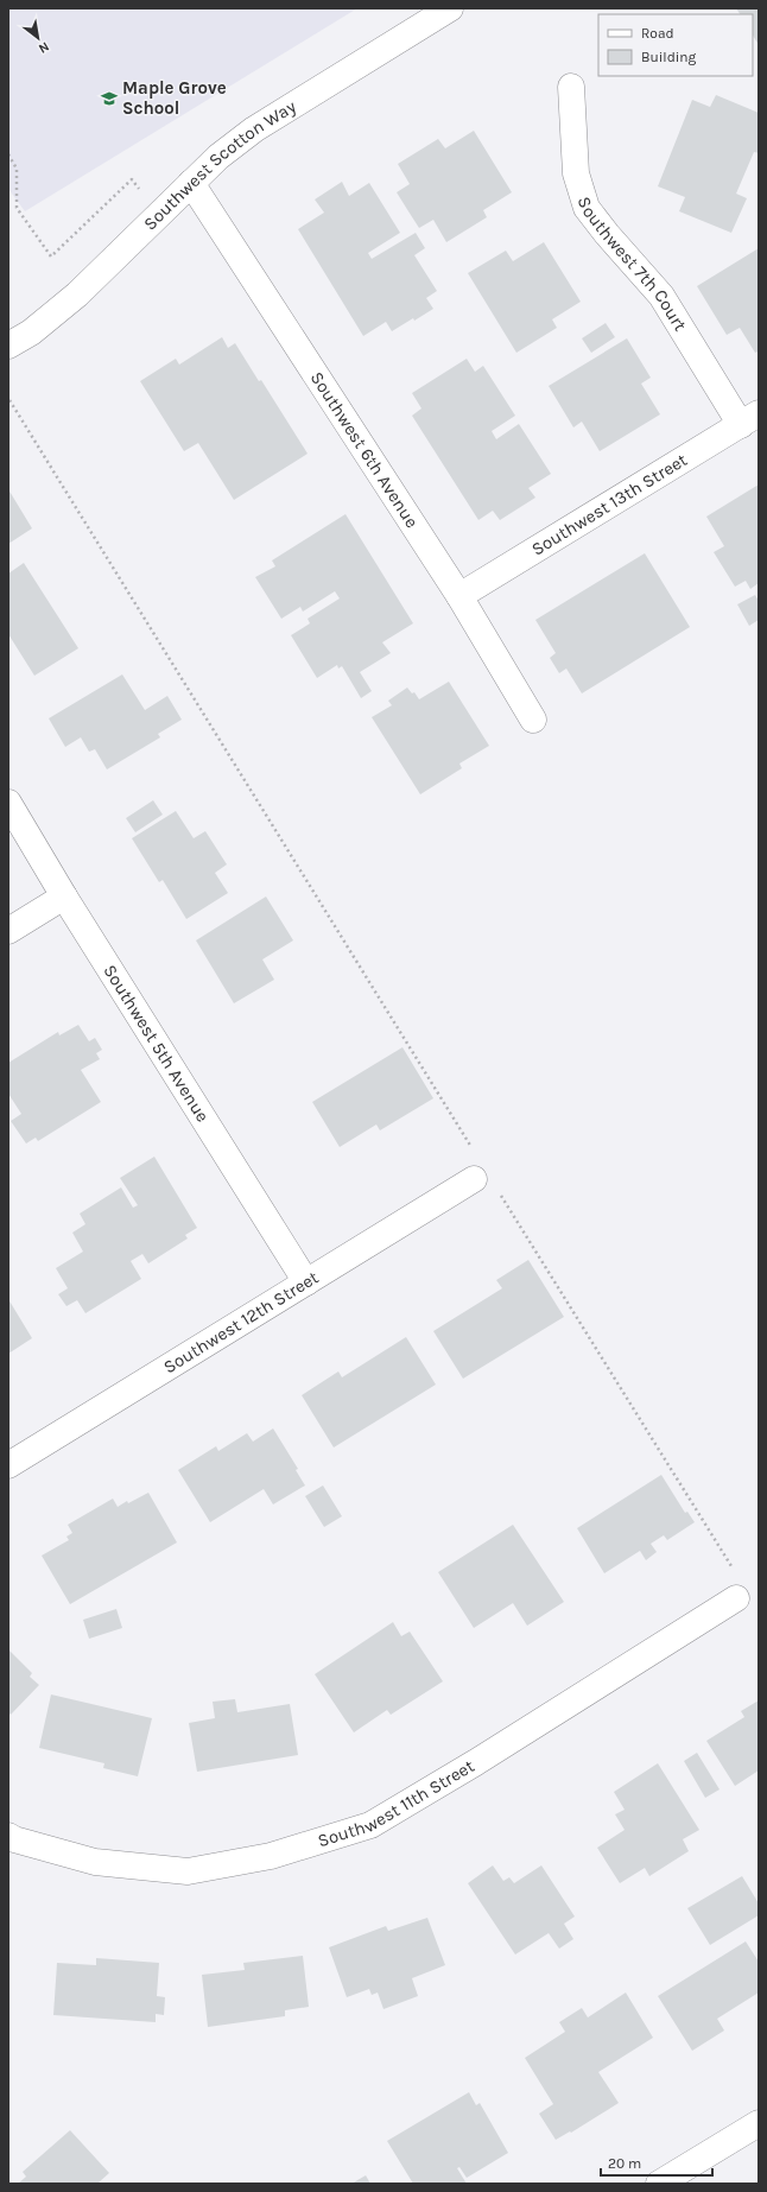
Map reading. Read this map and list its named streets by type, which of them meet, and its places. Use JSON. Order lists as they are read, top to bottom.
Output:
{
  "streets": {
    "street": [
      "Southwest Scotton Way",
      "Southwest 7th Court",
      "Southwest 6th Avenue",
      "Southwest 13th Street",
      "Southwest 5th Avenue",
      "Southwest 12th Street",
      "Southwest 11th Street"
    ]
  },
  "crossings": [
    ["Southwest Scotton Way", "Southwest 6th Avenue"],
    ["Southwest 7th Court", "Southwest 13th Street"],
    ["Southwest 6th Avenue", "Southwest 13th Street"],
    ["Southwest 5th Avenue", "Southwest 12th Street"]
  ],
  "places": {
    "school or university": ["Maple Grove School"]
  },
  "legend": ["Road", "Building"],
  "scale_bar": "20 m",
  "north": "bottom right"
}
